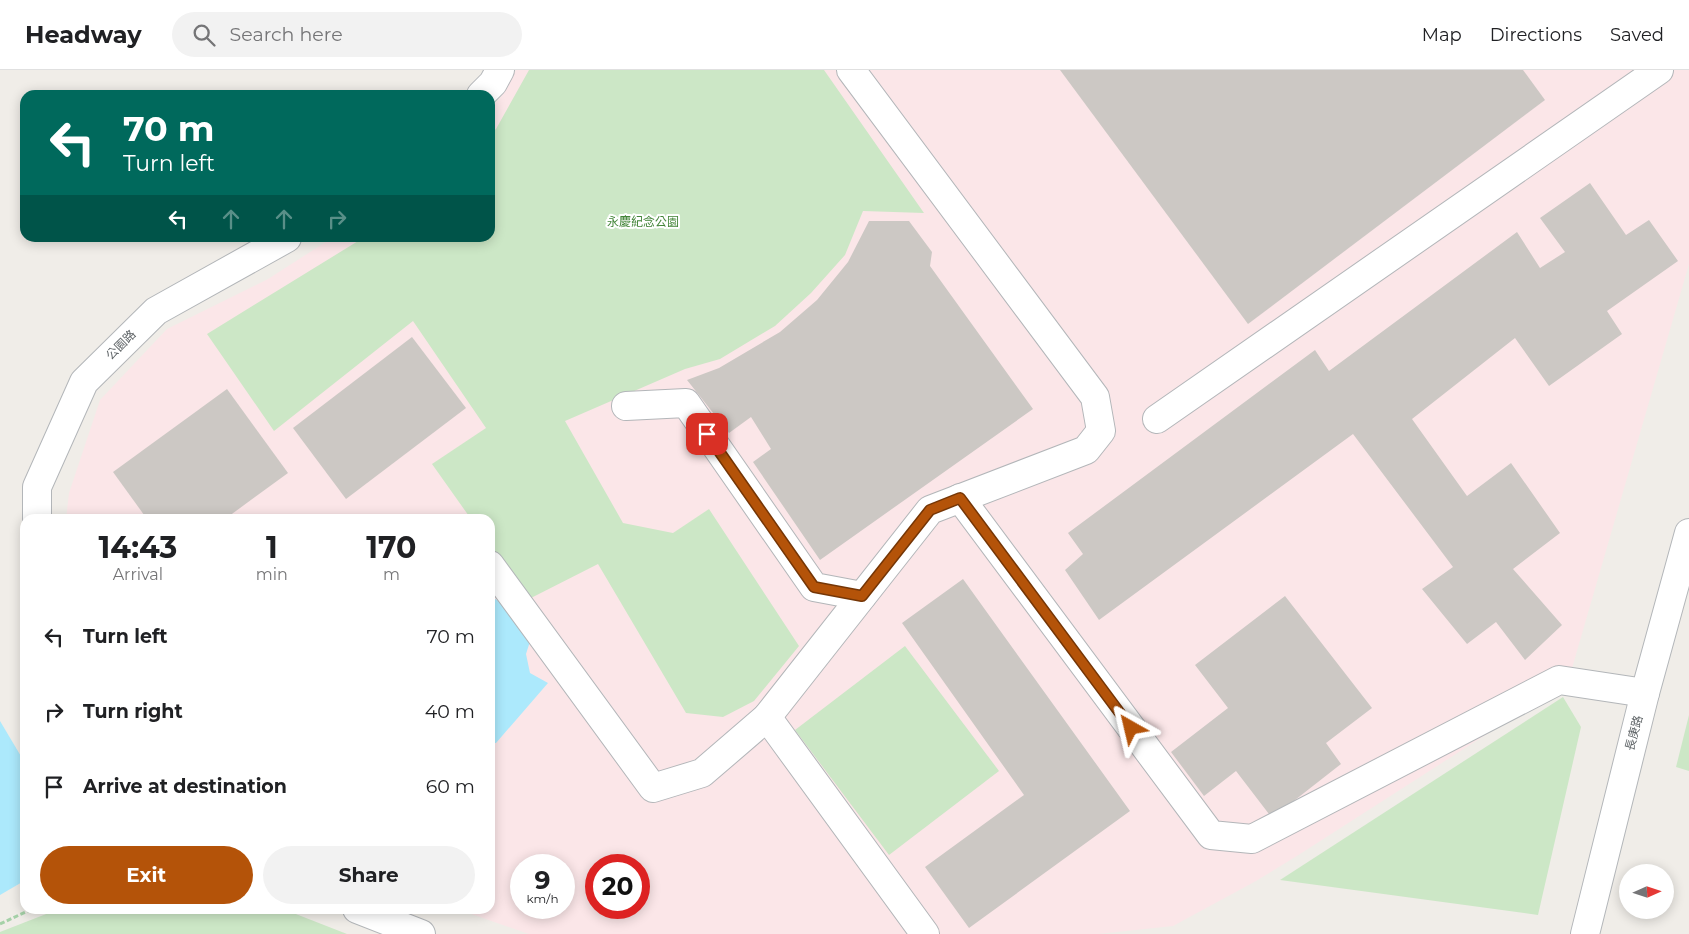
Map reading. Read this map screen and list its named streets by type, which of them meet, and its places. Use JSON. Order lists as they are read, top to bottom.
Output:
{
  "streets": {
    "street": ["公園路", "長庚路"]
  },
  "parks": ["永慶紀念公園"],
  "north": "right",
  "page": {
    "header": "Headway",
    "search": "Search here",
    "nav": ["Map", "Directions", "Saved"],
    "turn": ["70 m", "Turn left"],
    "eta": [
      "14:43",
      "Arrival",
      "1",
      "min",
      "170",
      "m"
    ],
    "list": [
      {
        "name": "Turn left",
        "value": "70 m"
      },
      {
        "name": "Turn right",
        "value": "40 m"
      },
      {
        "name": "Arrive at destination",
        "value": "60 m"
      }
    ],
    "buttons": ["Exit", "Share"],
    "speed": "9 km/h",
    "limit": "20"
  }
}
